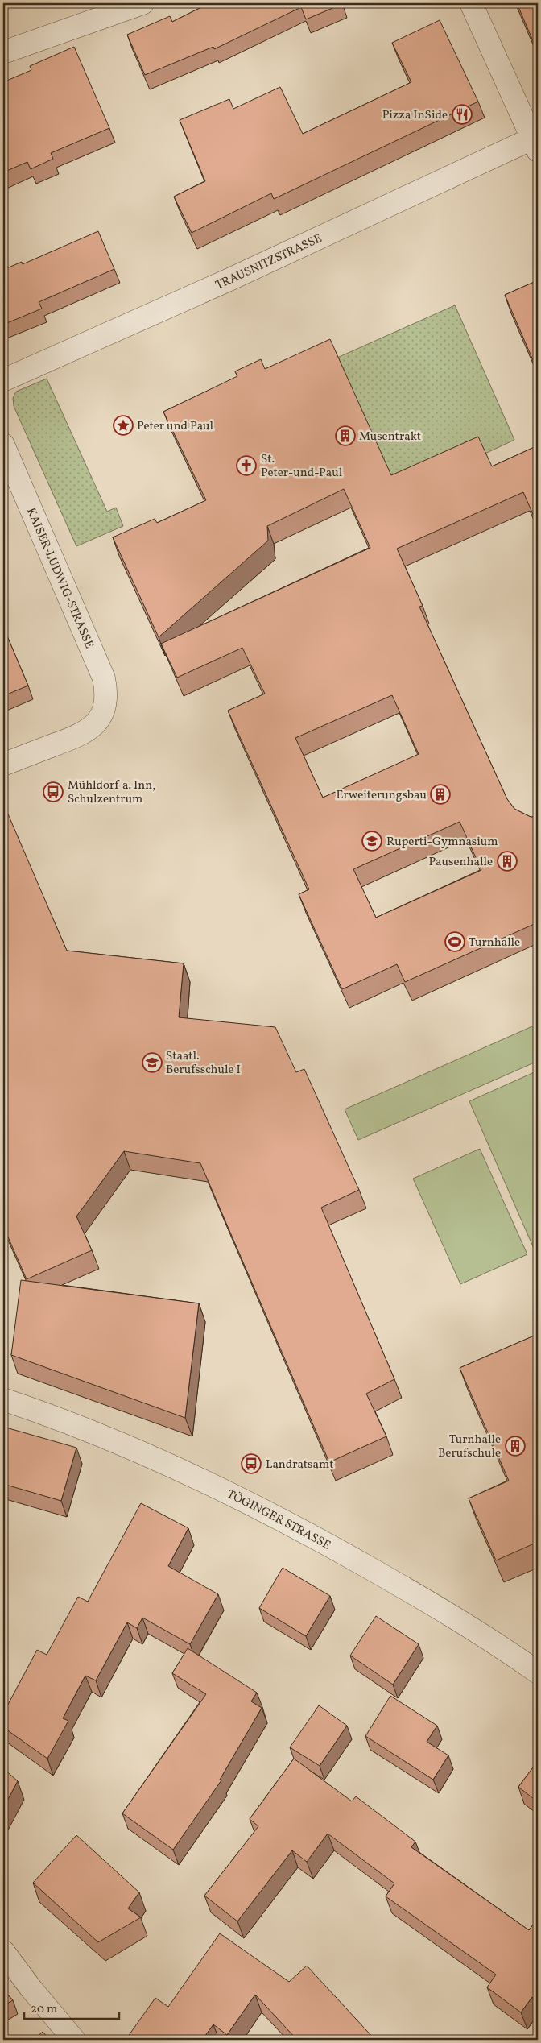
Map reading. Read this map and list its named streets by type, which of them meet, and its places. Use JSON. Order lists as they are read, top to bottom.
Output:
{
  "streets": {
    "street": ["TRAUSNITZSTRASSE", "KAISER-LUDWIG-STRASSE", "TÖGINGER STRASSE"]
  },
  "places": {
    "restaurant": ["Pizza InSide"],
    "place": ["Peter und Paul"],
    "building": [
      "Musentrakt",
      "Erweiterungsbau",
      "Pausenhalle",
      "Turnhalle Berufschule"
    ],
    "church": ["St. Peter-und-Paul"],
    "bus stop": ["Mühldorf a. Inn, Schulzentrum", "Landratsamt"],
    "school or university": ["Ruperti-Gymnasium", "Staatl. Berufsschule I"],
    "sports": ["Turnhalle"]
  },
  "scale_bar": "20 m"
}
